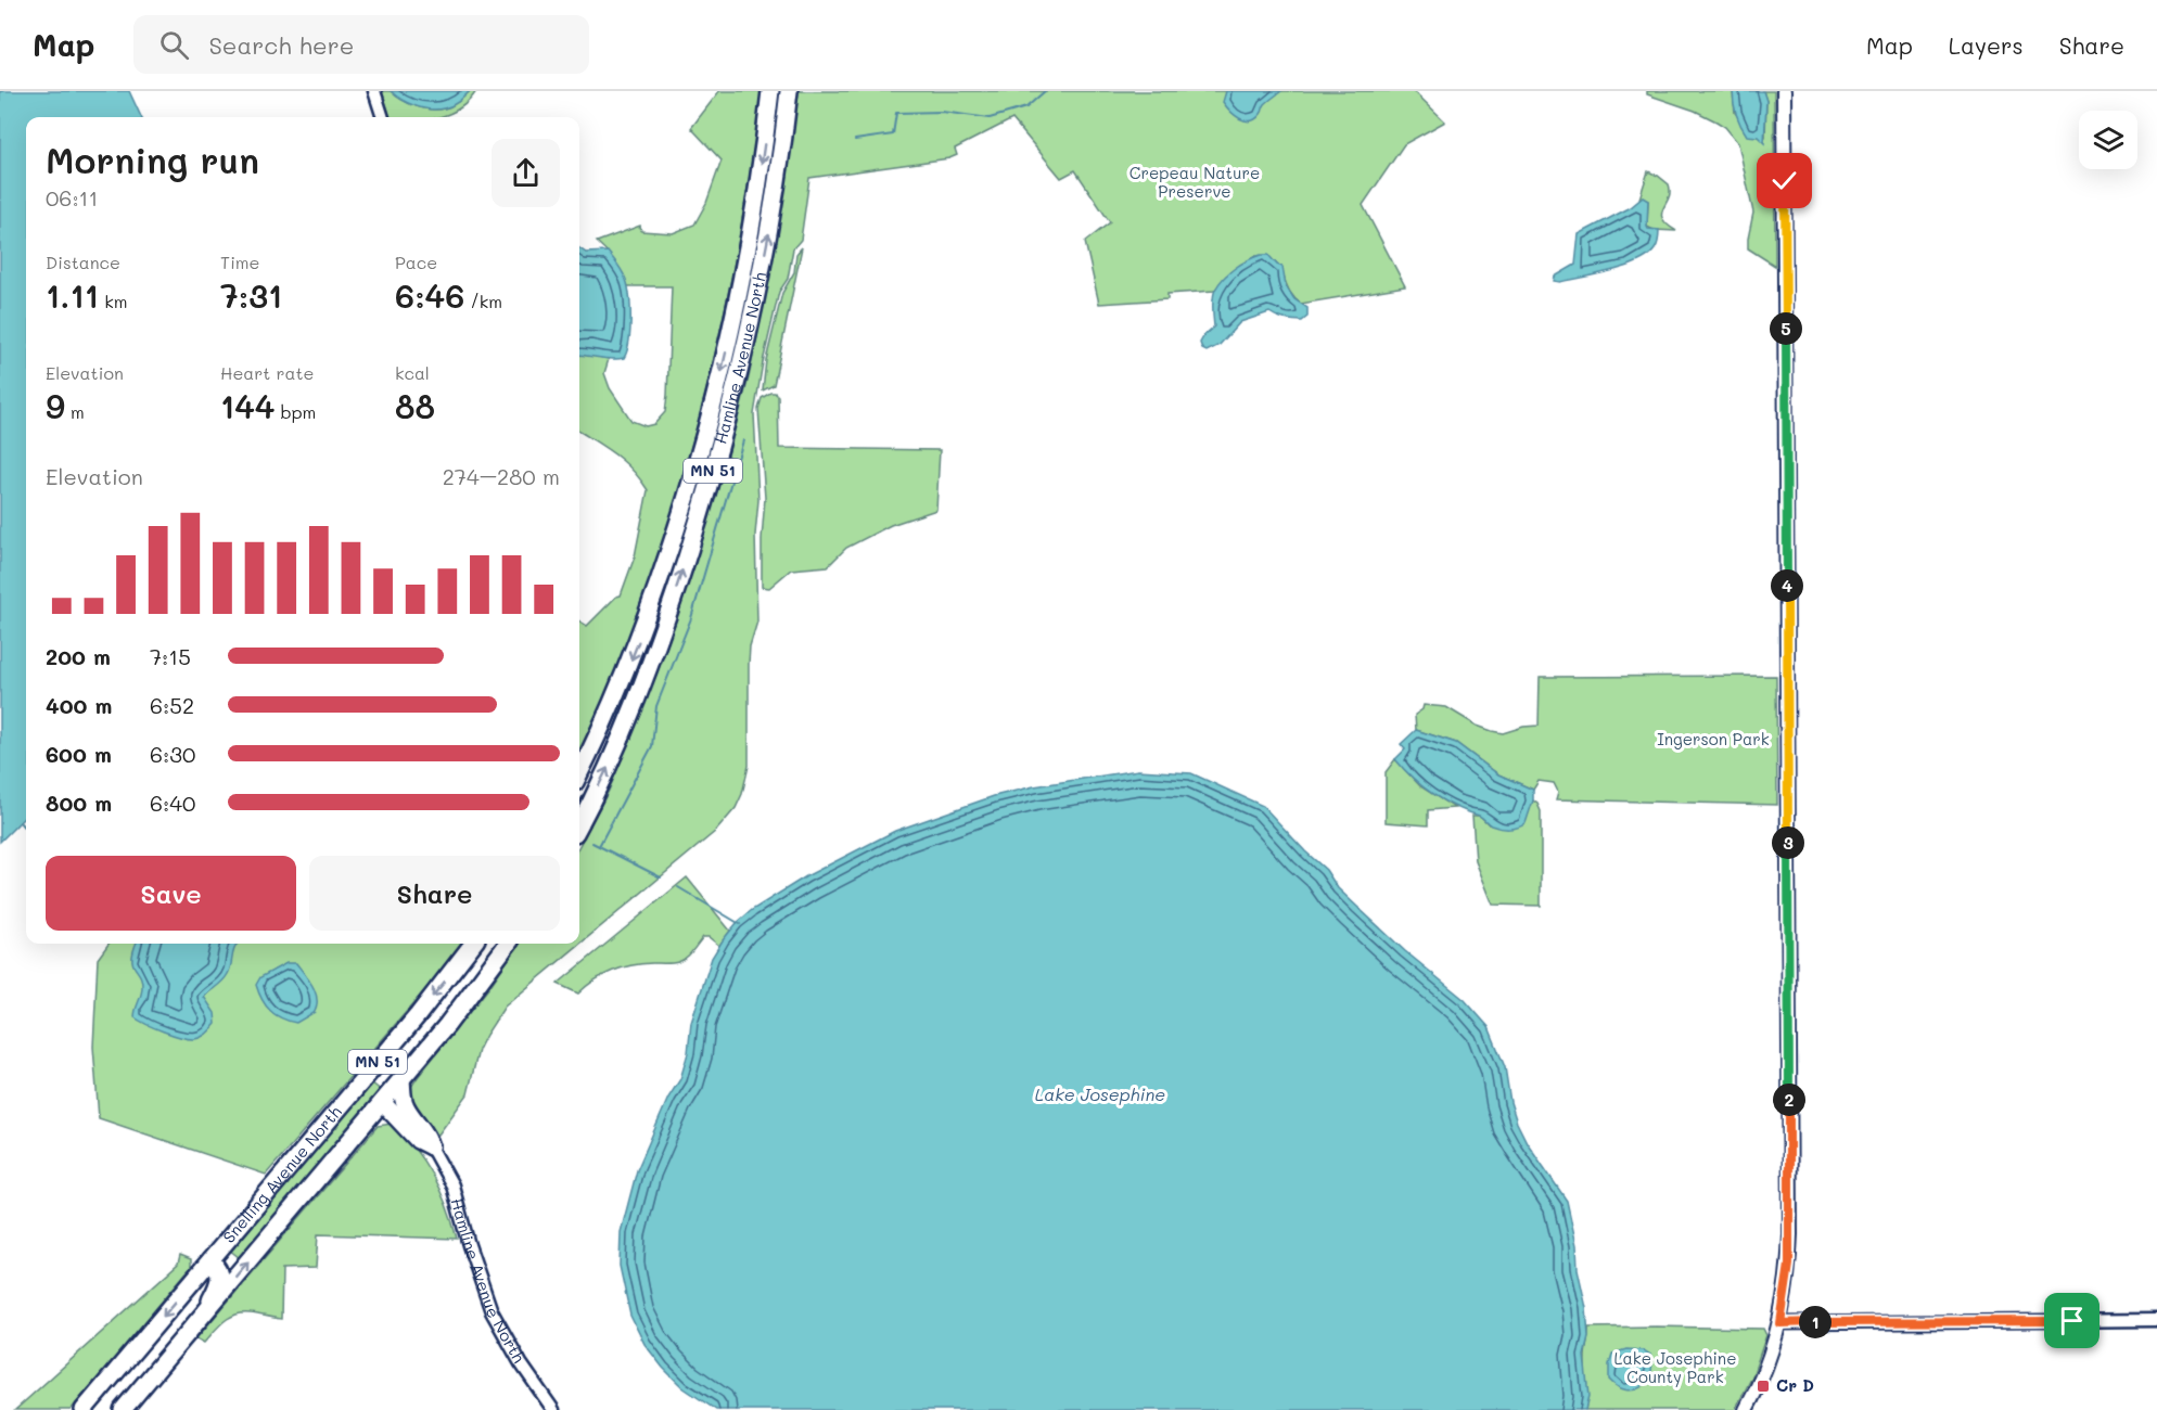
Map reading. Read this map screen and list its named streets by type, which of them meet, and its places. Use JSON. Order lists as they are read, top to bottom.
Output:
{
  "streets": {
    "highway": ["Hamline Avenue North", "MN 51", "Snelling Avenue North"]
  },
  "crossings": [
    ["MN 51", "Snelling Avenue North"]
  ],
  "water": ["Lake Josephine"],
  "parks": ["Crepeau Nature Preserve", "Ingerson Park", "Lake Josephine County Park"],
  "places": {
    "transit": ["Cr D"]
  },
  "page": {
    "header": "Map",
    "search": "Search here",
    "nav": ["Map", "Layers", "Share"],
    "heading": ["Morning run", "06:11"],
    "stats": [
      ["Distance", "1.11 km"],
      ["Time", "7:31"],
      ["Pace", "6:46 /km"],
      ["Elevation", "9 m"],
      ["Heart rate", "144 bpm"],
      ["kcal", "88"]
    ],
    "pins": [
      "5",
      "4",
      "3",
      "2",
      "1"
    ],
    "chart": ["Elevation", "274–280 m"],
    "list": [
      {
        "name": "200 m",
        "note": "7:15"
      },
      {
        "name": "400 m",
        "note": "6:52"
      },
      {
        "name": "600 m",
        "note": "6:30"
      },
      {
        "name": "800 m",
        "note": "6:40"
      }
    ],
    "buttons": ["Save", "Share"]
  }
}
